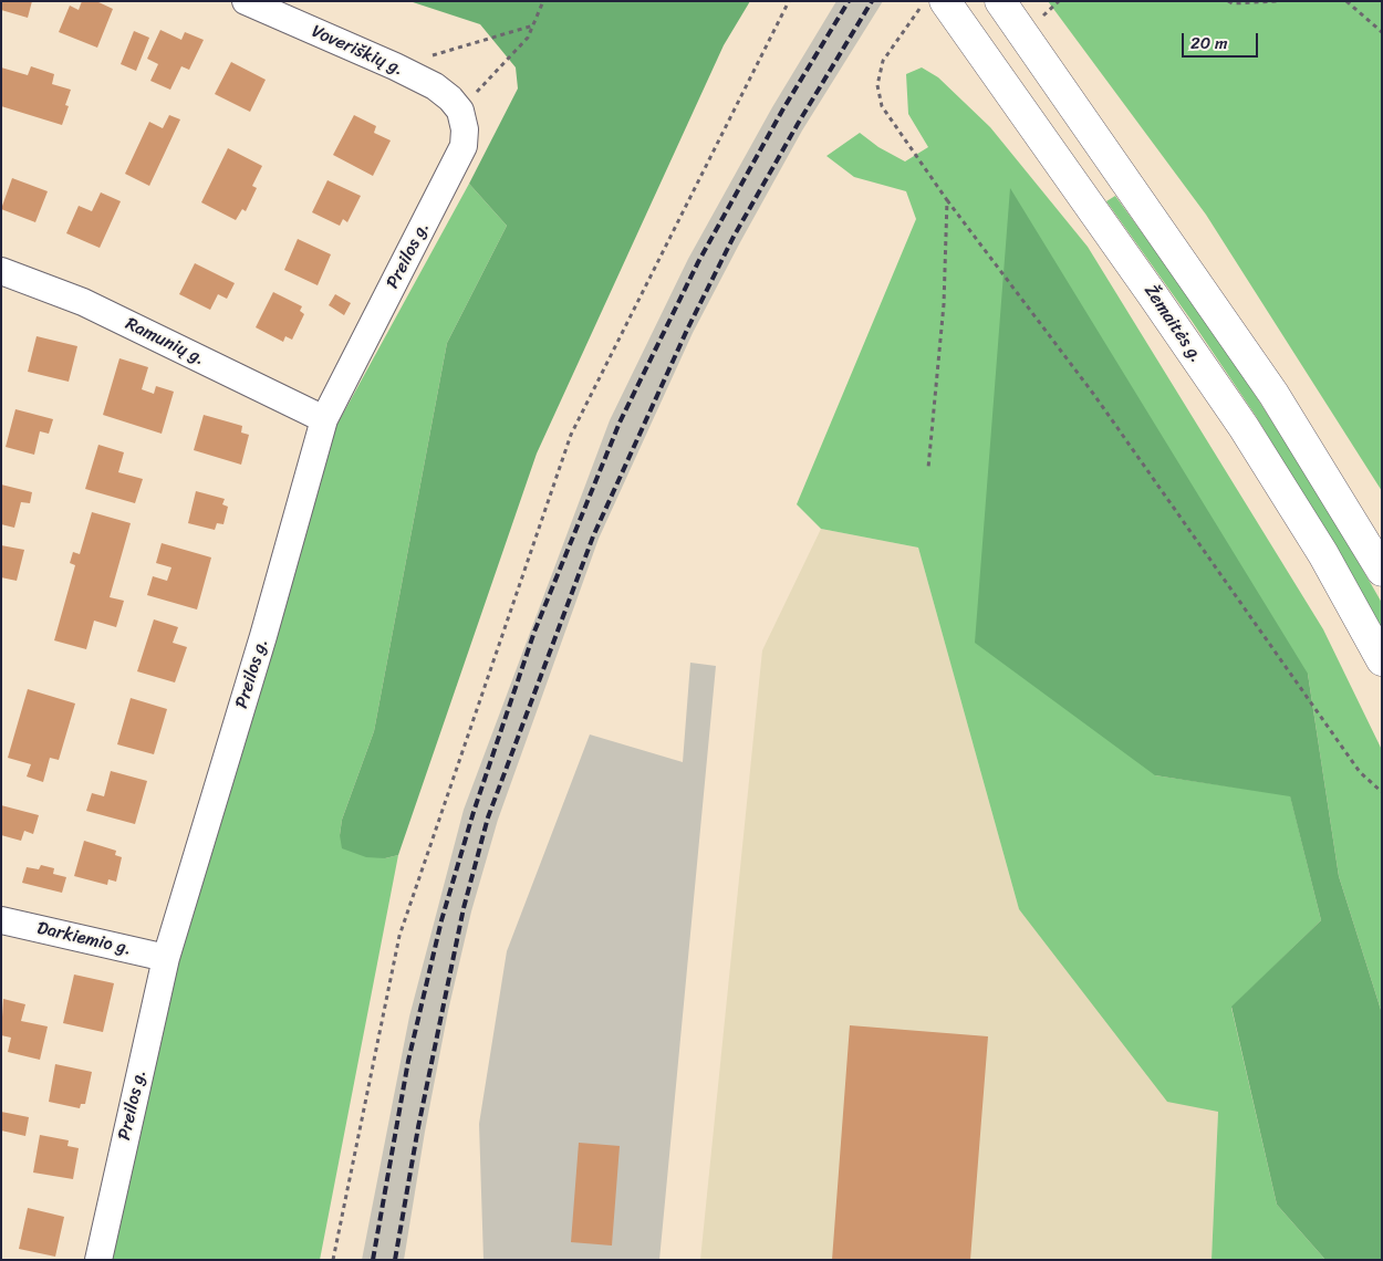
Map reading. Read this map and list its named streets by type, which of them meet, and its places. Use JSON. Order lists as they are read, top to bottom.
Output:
{
  "streets": {
    "main road": ["Žemaitės g."],
    "street": [
      "Voveriškių g.",
      "Preilos g.",
      "Ramunių g.",
      "Darkiemio g."
    ]
  },
  "crossings": [
    ["Voveriškių g.", "Preilos g."],
    ["Preilos g.", "Ramunių g."],
    ["Preilos g.", "Darkiemio g."]
  ],
  "scale_bar": "20 m"
}
